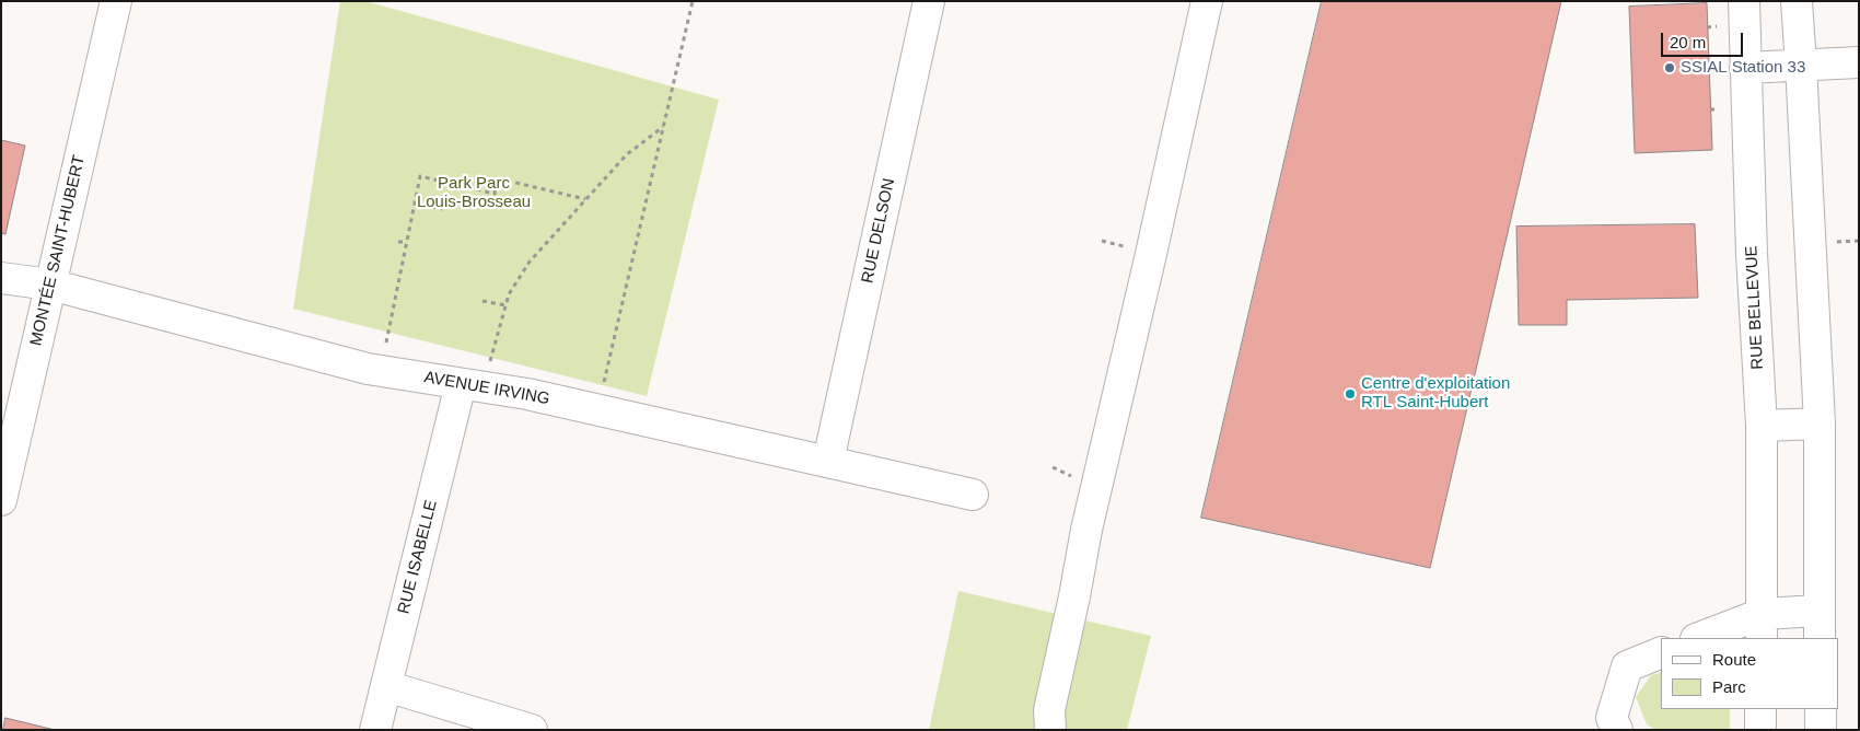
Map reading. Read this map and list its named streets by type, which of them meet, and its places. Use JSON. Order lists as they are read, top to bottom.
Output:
{
  "streets": {
    "street": [
      "RUE DELSON",
      "MONTÉE SAINT-HUBERT",
      "RUE BELLEVUE",
      "AVENUE IRVING",
      "RUE ISABELLE"
    ]
  },
  "crossings": [
    ["RUE DELSON", "AVENUE IRVING"],
    ["MONTÉE SAINT-HUBERT", "AVENUE IRVING"],
    ["AVENUE IRVING", "RUE ISABELLE"]
  ],
  "parks": ["Park Parc Louis-Brosseau"],
  "places": ["SSIAL Station 33", "Centre d'exploitation RTL Saint-Hubert"],
  "legend": ["Route", "Parc"],
  "scale_bar": "20 m"
}
